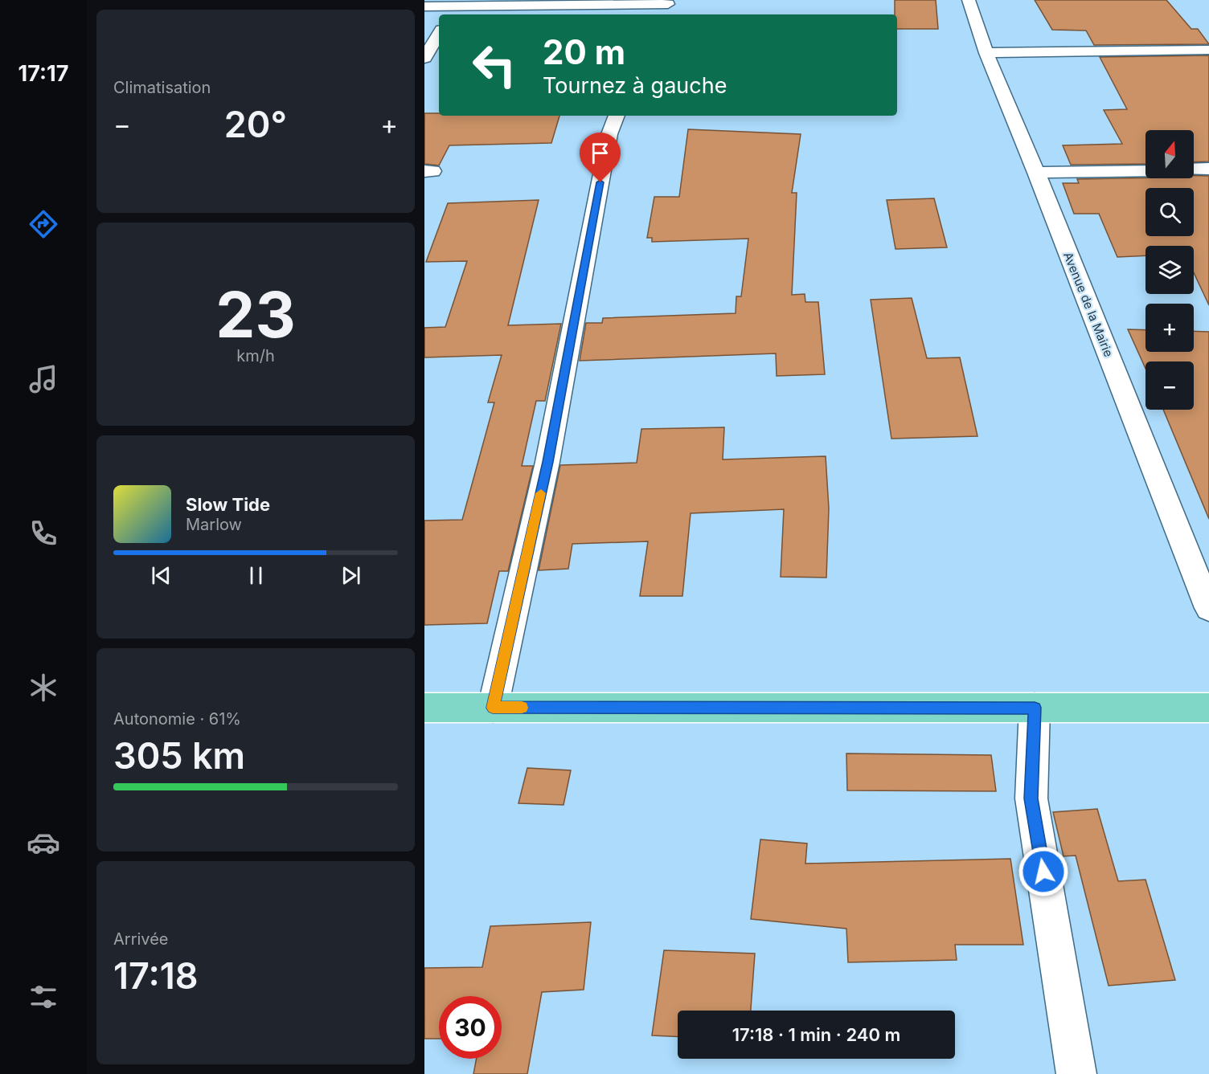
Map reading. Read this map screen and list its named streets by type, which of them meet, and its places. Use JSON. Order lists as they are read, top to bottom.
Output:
{
  "streets": {
    "street": ["Avenue de la Mairie"]
  },
  "north": "top",
  "page": {
    "tabs": "17:17",
    "tile": [
      "Climatisation",
      ["23", "km/h"],
      ["Autonomie · 61%", "305 km"],
      ["Arrivée", "17:18"]
    ],
    "turn": ["20 m", "Tournez à gauche"],
    "heat": ["−", "20°", "+"],
    "map_buttons": ["+", "−"],
    "song": ["Slow Tide", "Marlow"],
    "limit": "30",
    "trip": "17:18 · 1 min · 240 m"
  }
}
